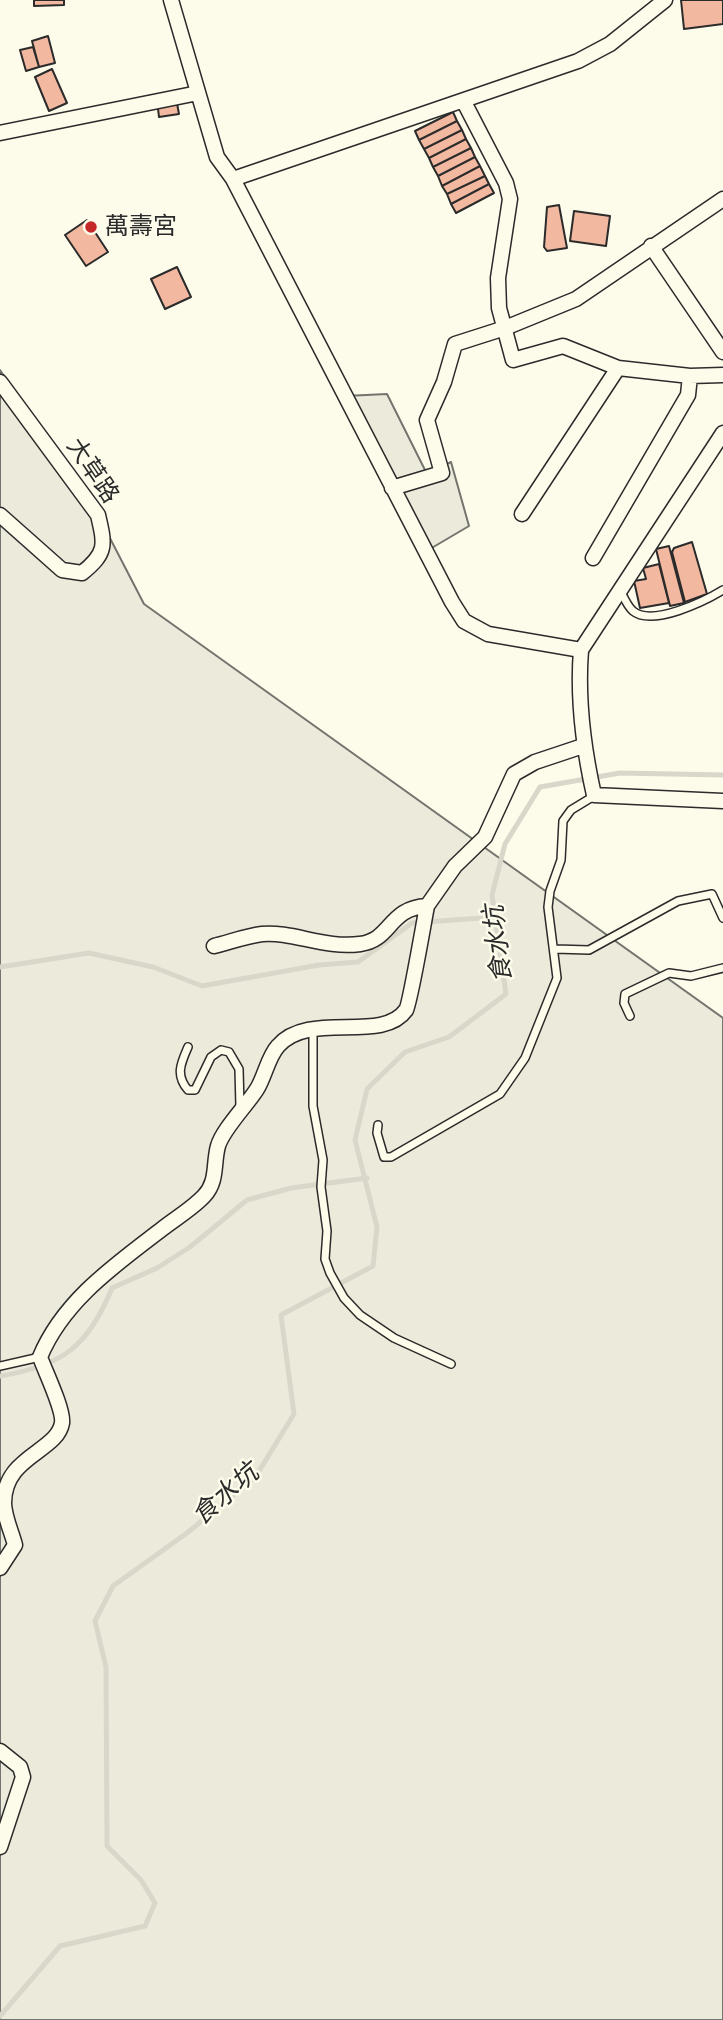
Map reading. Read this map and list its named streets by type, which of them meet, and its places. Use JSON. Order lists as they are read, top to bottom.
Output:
{
  "streets": {
    "street": ["大草路"]
  },
  "water": ["食水坑"],
  "places": ["萬壽宮"]
}
